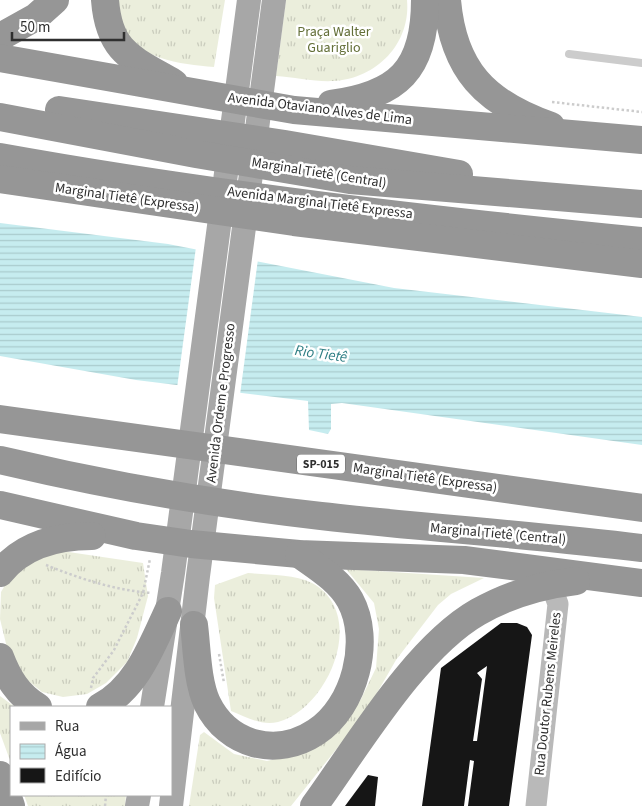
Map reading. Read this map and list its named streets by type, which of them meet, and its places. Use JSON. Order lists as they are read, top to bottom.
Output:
{
  "streets": {
    "highway": [
      "Avenida Otaviano Alves de Lima",
      "Marginal Tietê (Central)",
      "Marginal Tietê (Expressa)",
      "Avenida Marginal Tietê Expressa",
      "SP-015"
    ],
    "main road": ["Avenida Ordem e Progresso"],
    "street": ["Rua Doutor Rubens Meireles"]
  },
  "water": ["Rio Tietê"],
  "parks": ["Praça Walter Guariglio"],
  "legend": ["Rua", "Água", "Edifício"],
  "scale_bar": "50 m"
}
